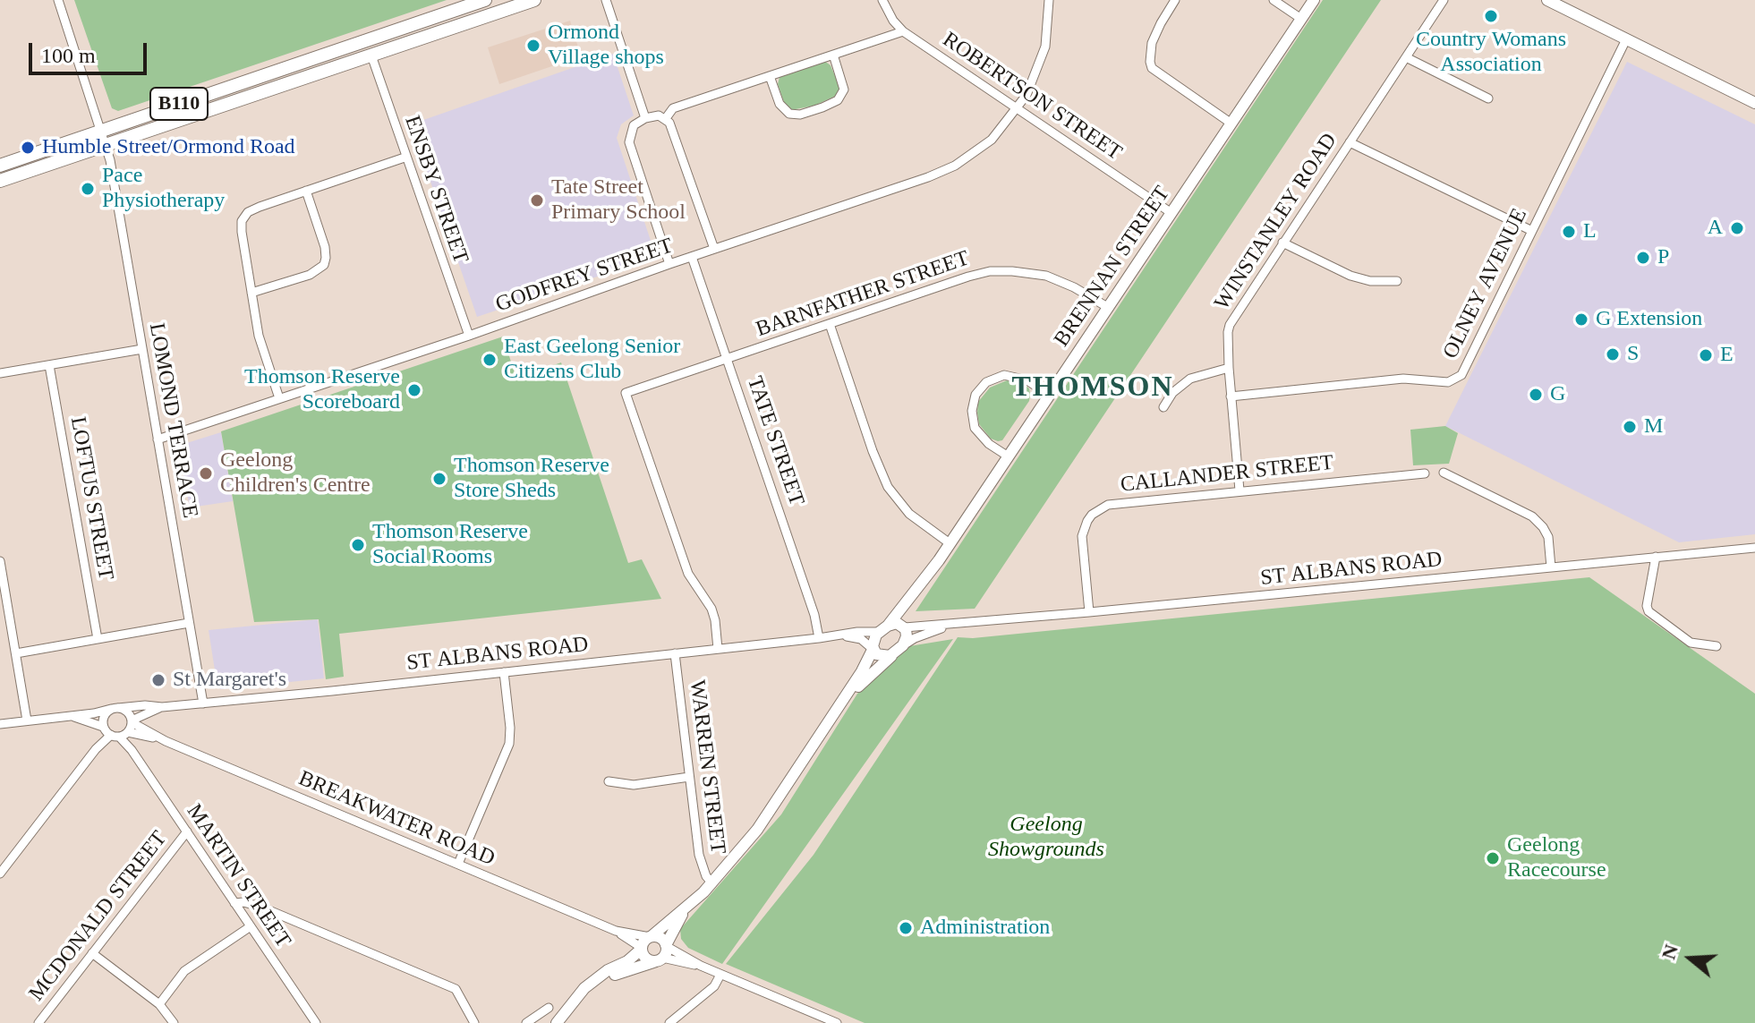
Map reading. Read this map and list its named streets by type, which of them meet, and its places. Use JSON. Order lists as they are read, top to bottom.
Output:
{
  "streets": {
    "highway": ["B110"],
    "main road": ["BRENNAN STREET"],
    "street": [
      "ROBERTSON STREET",
      "ENSBY STREET",
      "WINSTANLEY ROAD",
      "GODFREY STREET",
      "OLNEY AVENUE",
      "BARNFATHER STREET",
      "LOMOND TERRACE",
      "TATE STREET",
      "CALLANDER STREET",
      "LOFTUS STREET",
      "ST ALBANS ROAD",
      "WARREN STREET",
      "BREAKWATER ROAD",
      "MARTIN STREET",
      "MCDONALD STREET"
    ]
  },
  "crossings": [
    ["ROBERTSON STREET", "BRENNAN STREET"],
    ["ROBERTSON STREET", "GODFREY STREET"],
    ["B110", "ENSBY STREET"],
    ["B110", "LOMOND TERRACE"],
    ["ENSBY STREET", "GODFREY STREET"],
    ["WINSTANLEY ROAD", "OLNEY AVENUE"],
    ["WINSTANLEY ROAD", "CALLANDER STREET"],
    ["BRENNAN STREET", "BARNFATHER STREET"],
    ["BRENNAN STREET", "ST ALBANS ROAD"],
    ["GODFREY STREET", "LOMOND TERRACE"],
    ["GODFREY STREET", "TATE STREET"],
    ["BARNFATHER STREET", "TATE STREET"],
    ["BARNFATHER STREET", "ST ALBANS ROAD"],
    ["LOMOND TERRACE", "ST ALBANS ROAD"],
    ["TATE STREET", "ST ALBANS ROAD"],
    ["CALLANDER STREET", "ST ALBANS ROAD"],
    ["ST ALBANS ROAD", "WARREN STREET"],
    ["ST ALBANS ROAD", "BREAKWATER ROAD"],
    ["ST ALBANS ROAD", "MARTIN STREET"],
    ["BREAKWATER ROAD", "MARTIN STREET"],
    ["MARTIN STREET", "MCDONALD STREET"]
  ],
  "districts": ["THOMSON"],
  "parks": ["Geelong Showgrounds"],
  "places": [
    "Country Womans Association",
    "Ormond Village shops",
    "Humble Street/Ormond Road",
    "Pace Physiotherapy",
    "Tate Street Primary School",
    "A",
    "L",
    "P",
    "G Extension",
    "S",
    "E",
    "East Geelong Senior Citizens Club",
    "Thomson Reserve Scoreboard",
    "G",
    "M",
    "Geelong Children's Centre",
    "Thomson Reserve Store Sheds",
    "Thomson Reserve Social Rooms",
    "St Margaret's",
    "Geelong Racecourse",
    "Administration"
  ],
  "scale_bar": "100 m",
  "north": "left"
}
